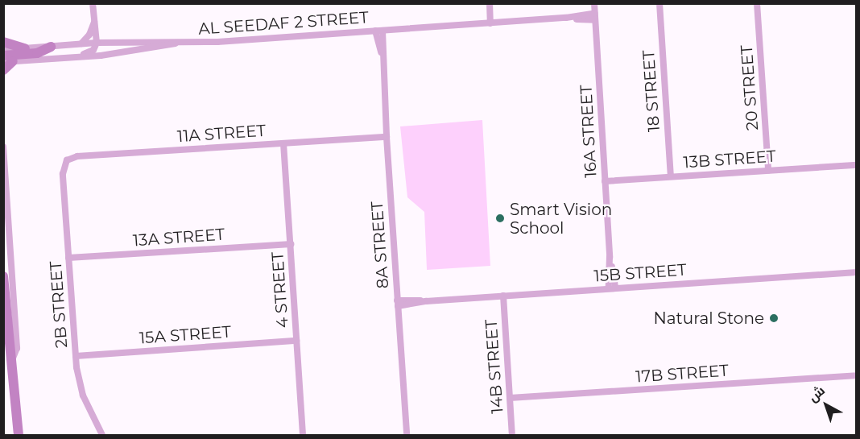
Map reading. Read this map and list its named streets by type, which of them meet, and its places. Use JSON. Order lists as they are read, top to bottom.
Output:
{
  "streets": {
    "street": [
      "AL SEEDAF 2 STREET",
      "20 STREET",
      "18 STREET",
      "16A STREET",
      "11A STREET",
      "13B STREET",
      "13A STREET",
      "8A STREET",
      "15B STREET",
      "4 STREET",
      "2B STREET",
      "15A STREET",
      "14B STREET",
      "17B STREET"
    ]
  },
  "crossings": [
    ["AL SEEDAF 2 STREET", "16A STREET"],
    ["AL SEEDAF 2 STREET", "8A STREET"],
    ["20 STREET", "13B STREET"],
    ["18 STREET", "13B STREET"],
    ["16A STREET", "13B STREET"],
    ["16A STREET", "15B STREET"],
    ["11A STREET", "8A STREET"],
    ["11A STREET", "4 STREET"],
    ["11A STREET", "2B STREET"],
    ["13A STREET", "4 STREET"],
    ["13A STREET", "2B STREET"],
    ["8A STREET", "15B STREET"],
    ["15B STREET", "14B STREET"],
    ["4 STREET", "15A STREET"],
    ["2B STREET", "15A STREET"],
    ["14B STREET", "17B STREET"]
  ],
  "places": ["Smart Vision School", "Natural Stone"],
  "north": "top left"
}
